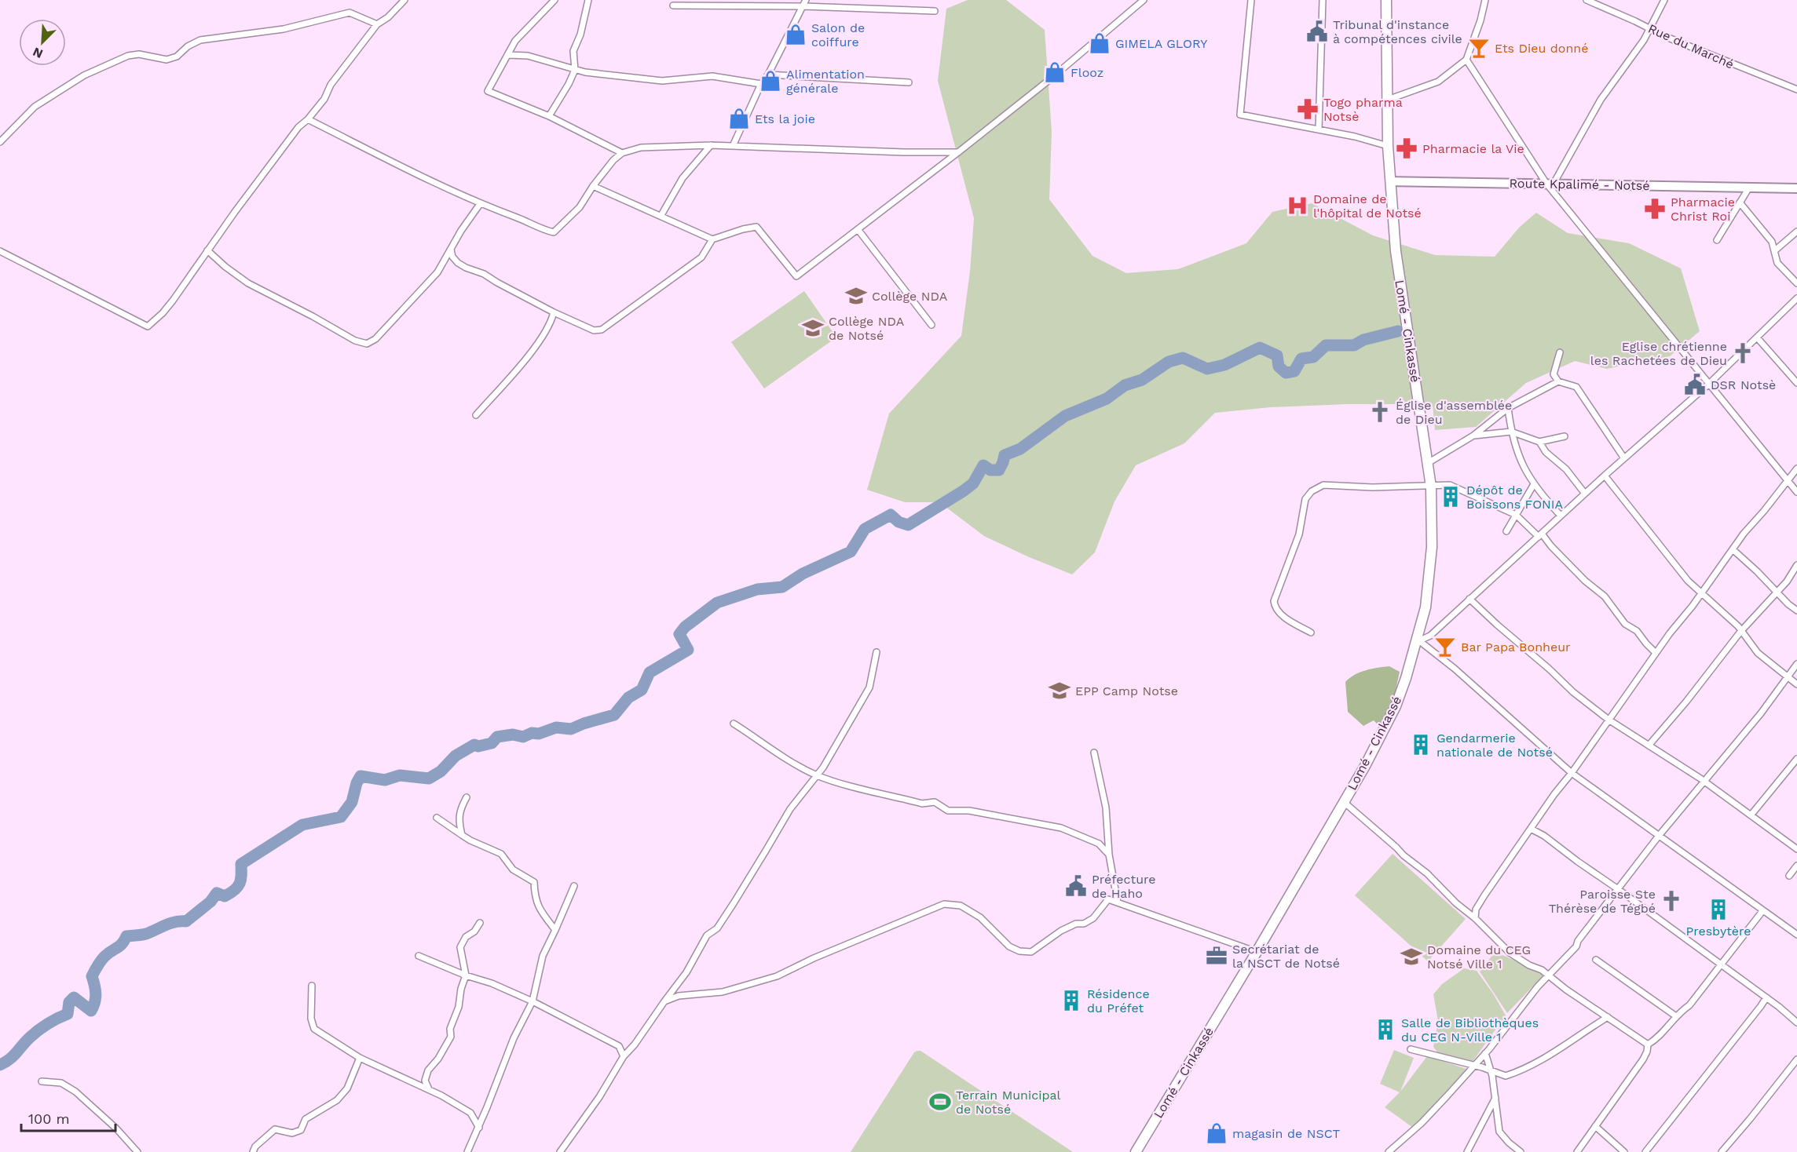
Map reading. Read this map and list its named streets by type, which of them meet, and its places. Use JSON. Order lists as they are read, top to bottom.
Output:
{
  "streets": {
    "highway": ["Lomé - Cinkassé"],
    "main road": ["Route Kpalimé - Notsé"],
    "street": ["Rue du Marché"]
  },
  "crossings": [
    ["Route Kpalimé - Notsé", "Lomé - Cinkassé"]
  ],
  "places": {
    "public building": ["Tribunal d'instance à compétences civile", "DSR Notsè", "Préfecture de Haho"],
    "shop": [
      "Salon de coiffure",
      "GIMELA GLORY",
      "Flooz",
      "Alimentation générale",
      "Ets la joie",
      "magasin de NSCT"
    ],
    "bar": ["Ets Dieu donné", "Bar Papa Bonheur"],
    "pharmacy": ["Togo pharma Notsè", "Pharmacie la Vie", "Pharmacie Christ Roi"],
    "hospital": ["Domaine de l'hôpital de Notsé"],
    "school or university": [
      "Collège NDA",
      "Collège NDA de Notsé",
      "EPP Camp Notse",
      "Domaine du CEG Notsé Ville 1"
    ],
    "church": ["Eglise chrétienne les Rachetées de Dieu", "Église d'assemblée de Dieu", "Paroisse Ste Thérèse de Tégbé"],
    "building": [
      "Dépôt de Boissons FONIA",
      "Gendarmerie nationale de Notsé",
      "Presbytère",
      "Résidence du Préfet",
      "Salle de Bibliothèques du CEG N-Ville 1"
    ],
    "office": ["Secrétariat de la NSCT de Notsé"],
    "sports": ["Terrain Municipal de Notsé"]
  },
  "scale_bar": "100 m",
  "north": "bottom left"
}
